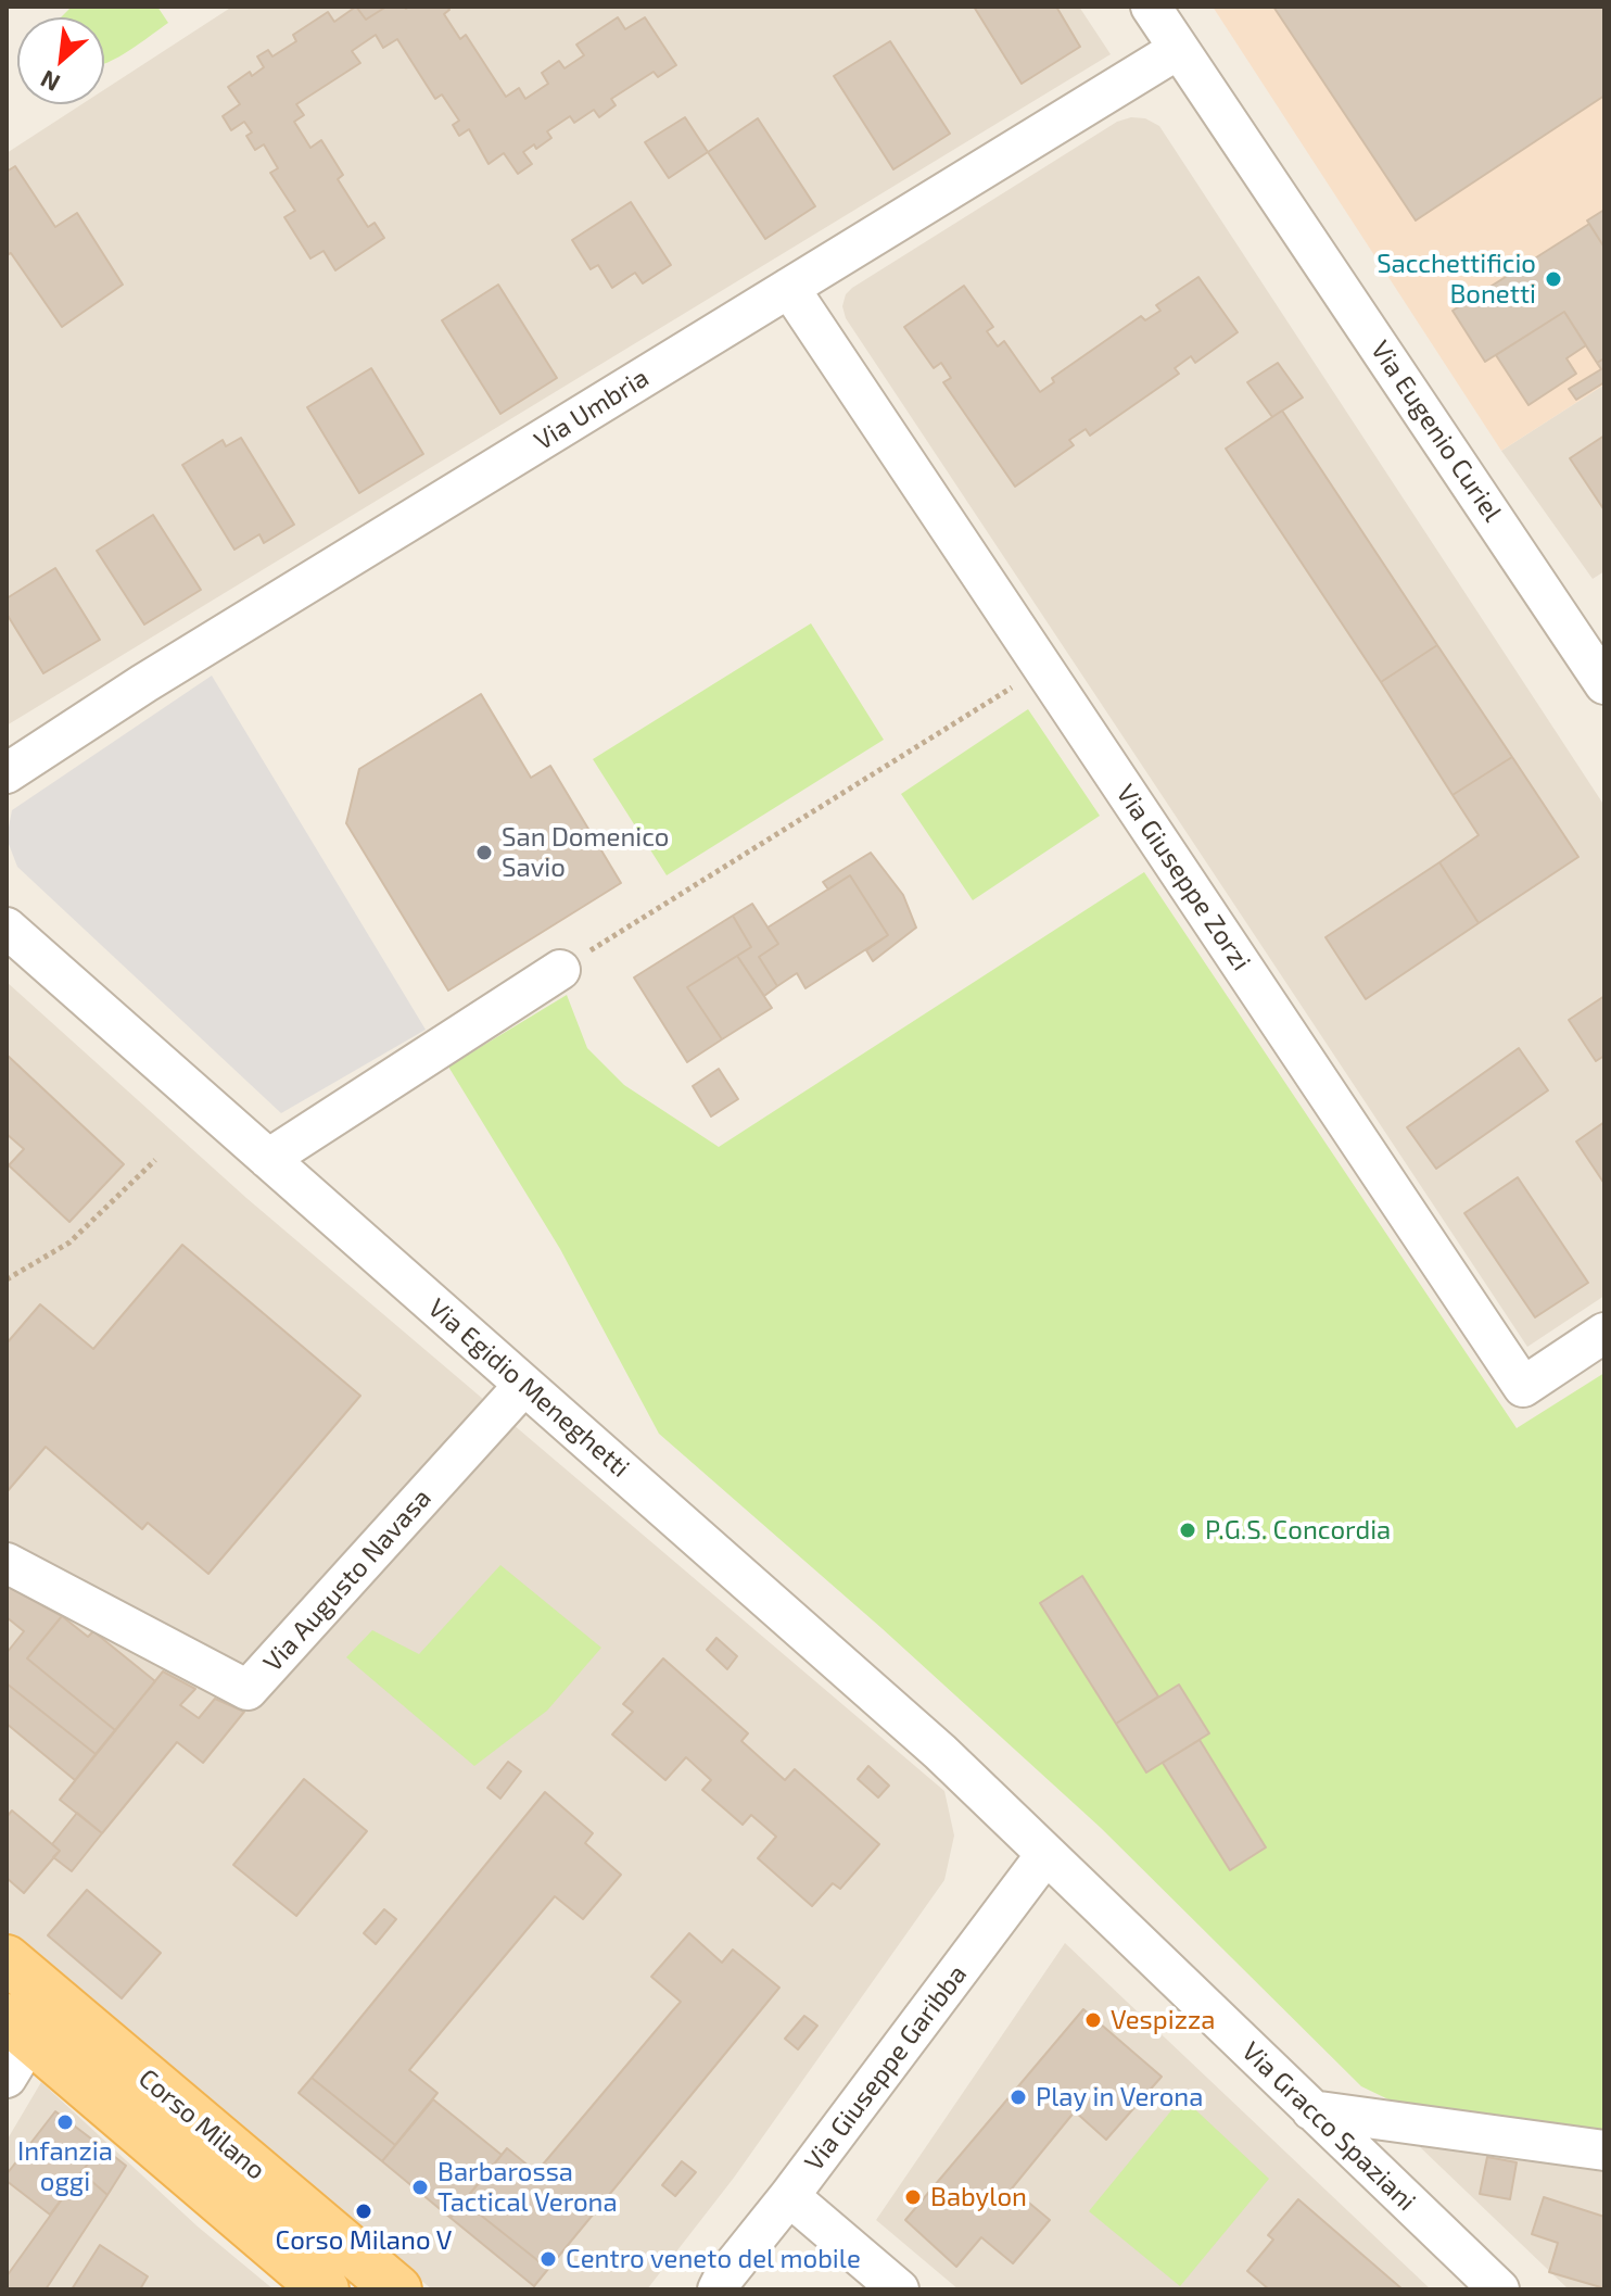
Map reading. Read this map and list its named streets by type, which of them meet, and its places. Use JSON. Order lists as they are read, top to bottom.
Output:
{
  "streets": {
    "main road": ["Corso Milano"],
    "street": [
      "Via Umbria",
      "Via Eugenio Curiel",
      "Via Giuseppe Zorzi",
      "Via Egidio Meneghetti",
      "Via Augusto Navasa",
      "Via Giuseppe Garibba",
      "Via Gracco Spaziani"
    ]
  },
  "crossings": [
    ["Via Umbria", "Via Eugenio Curiel"],
    ["Via Umbria", "Via Giuseppe Zorzi"],
    ["Via Egidio Meneghetti", "Via Augusto Navasa"],
    ["Via Egidio Meneghetti", "Via Giuseppe Garibba"],
    ["Via Egidio Meneghetti", "Via Gracco Spaziani"],
    ["Via Giuseppe Garibba", "Via Gracco Spaziani"]
  ],
  "places": [
    "Sacchettificio Bonetti",
    "San Domenico Savio",
    "P.G.S. Concordia",
    "Vespizza",
    "Play in Verona",
    "Infanzia oggi",
    "Barbarossa Tactical Verona",
    "Babylon",
    "Corso Milano V",
    "Centro veneto del mobile"
  ],
  "north": "bottom left"
}
